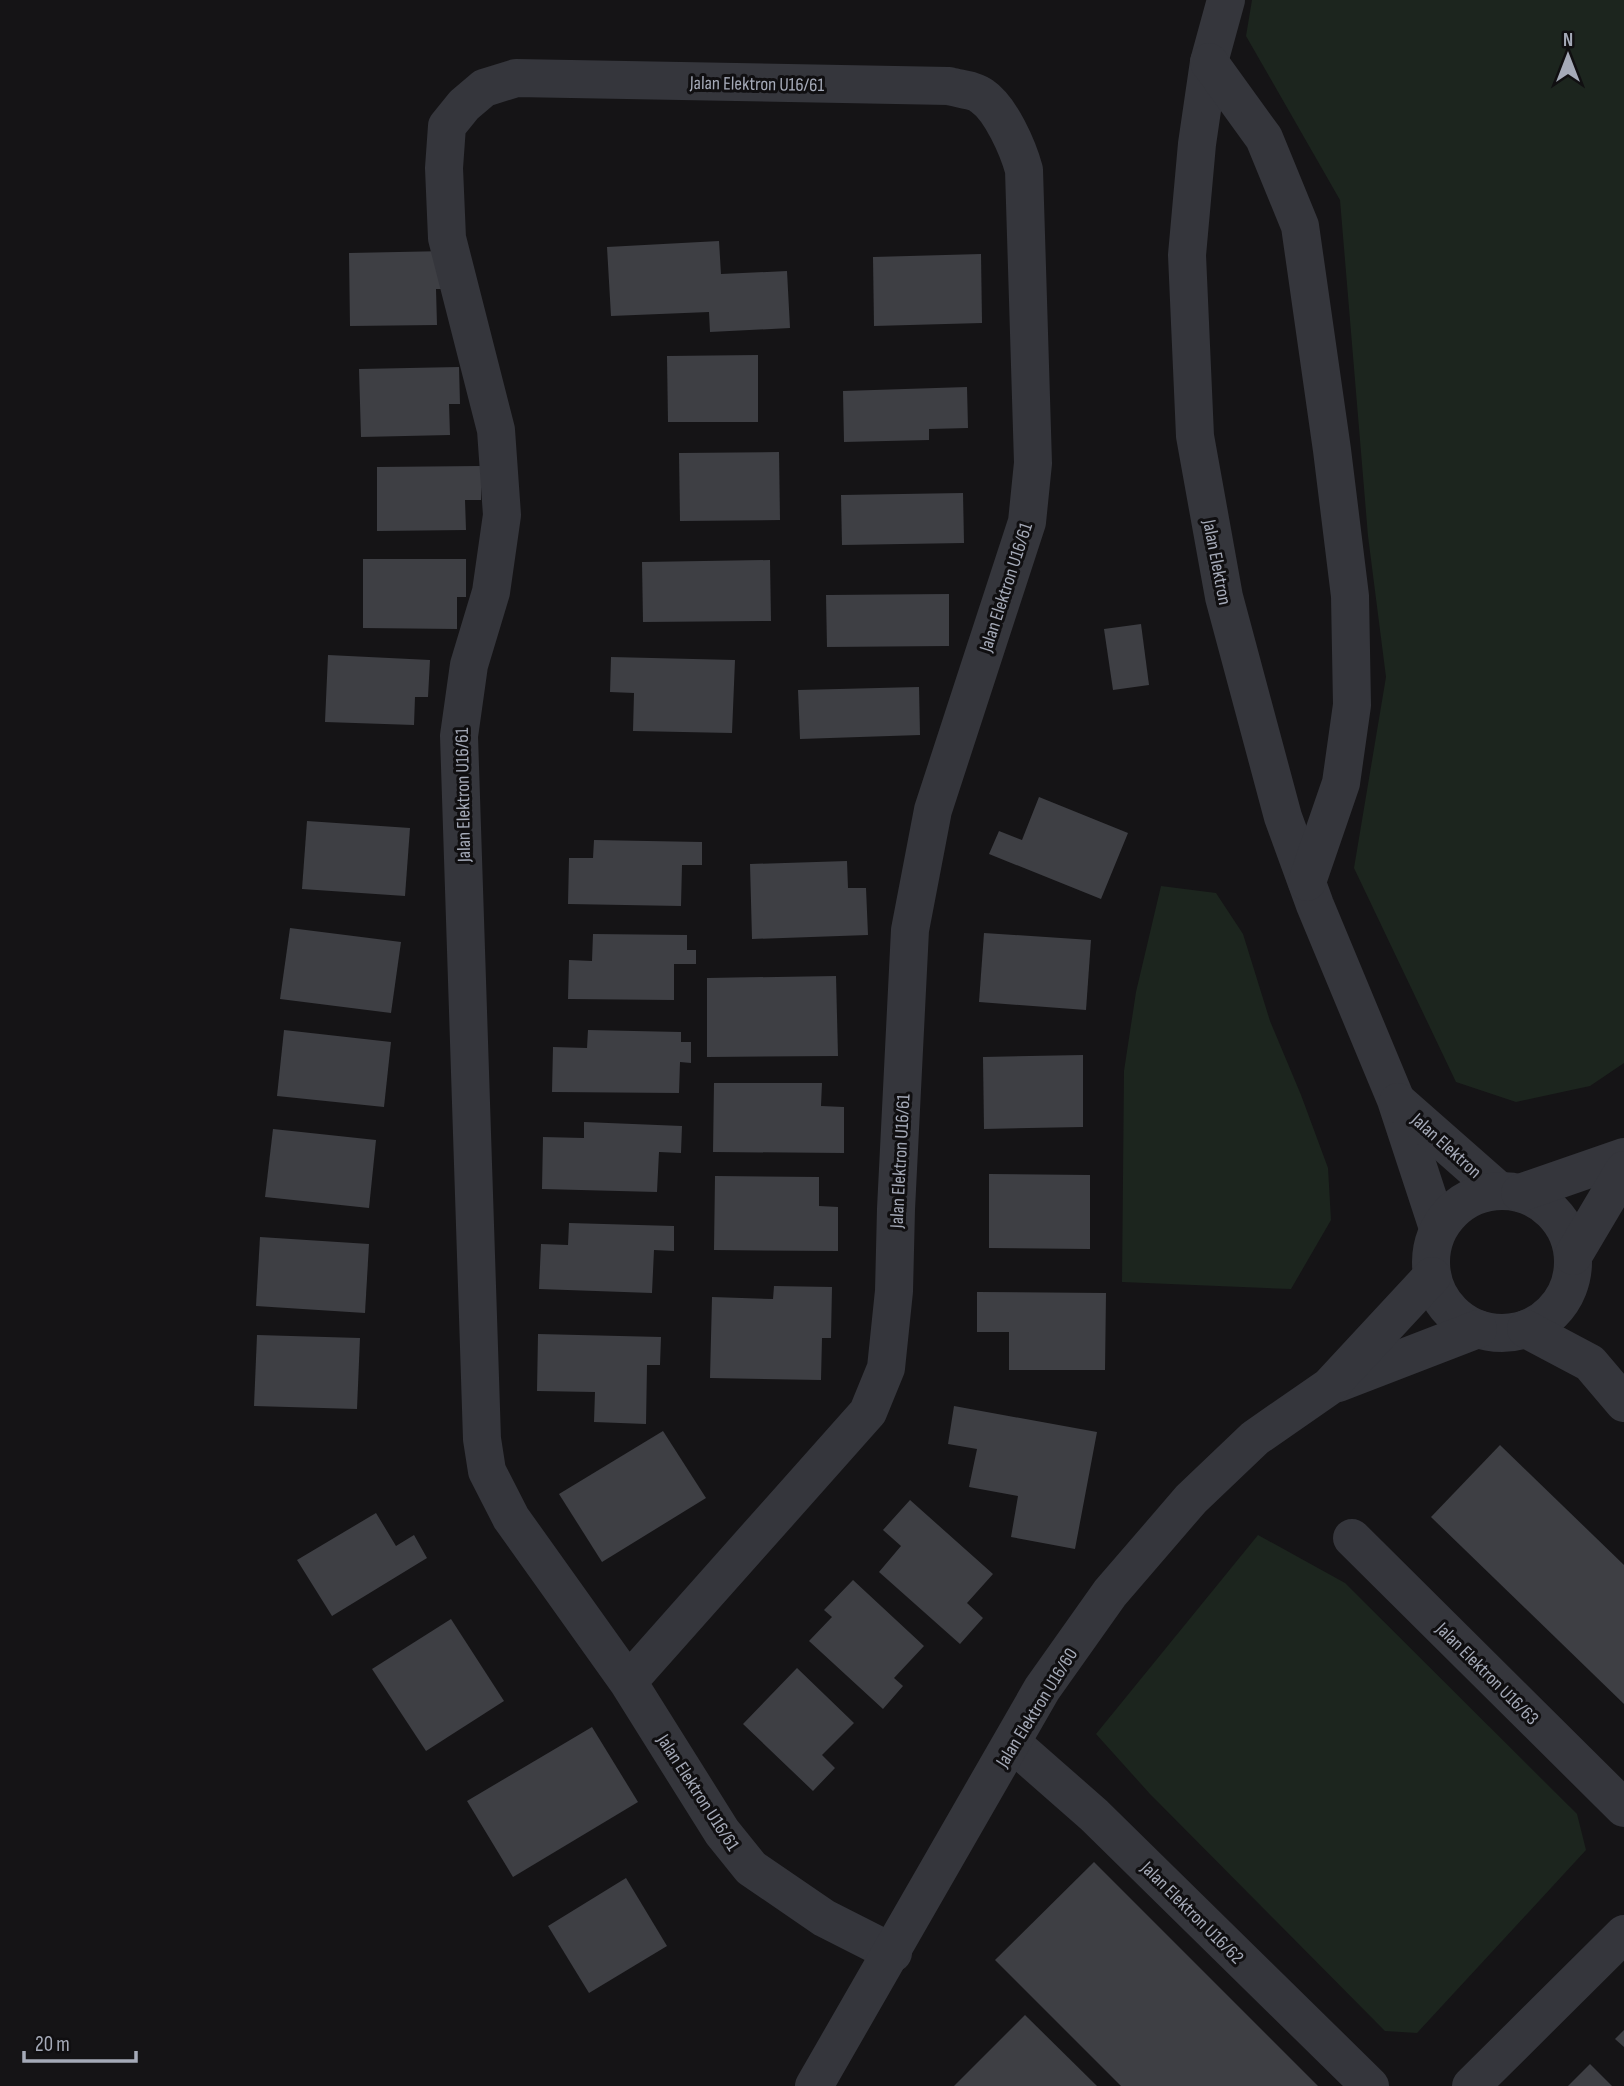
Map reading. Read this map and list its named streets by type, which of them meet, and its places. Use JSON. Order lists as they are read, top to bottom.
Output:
{
  "streets": {
    "street": [
      "Jalan Elektron U16/61",
      "Jalan Elektron",
      "Jalan Elektron U16/63",
      "Jalan Elektron U16/60",
      "Jalan Elektron U16/62"
    ]
  },
  "crossings": [
    ["Jalan Elektron U16/61", "Jalan Elektron U16/60"],
    ["Jalan Elektron U16/60", "Jalan Elektron U16/62"]
  ],
  "scale_bar": "20 m",
  "north": "top"
}
